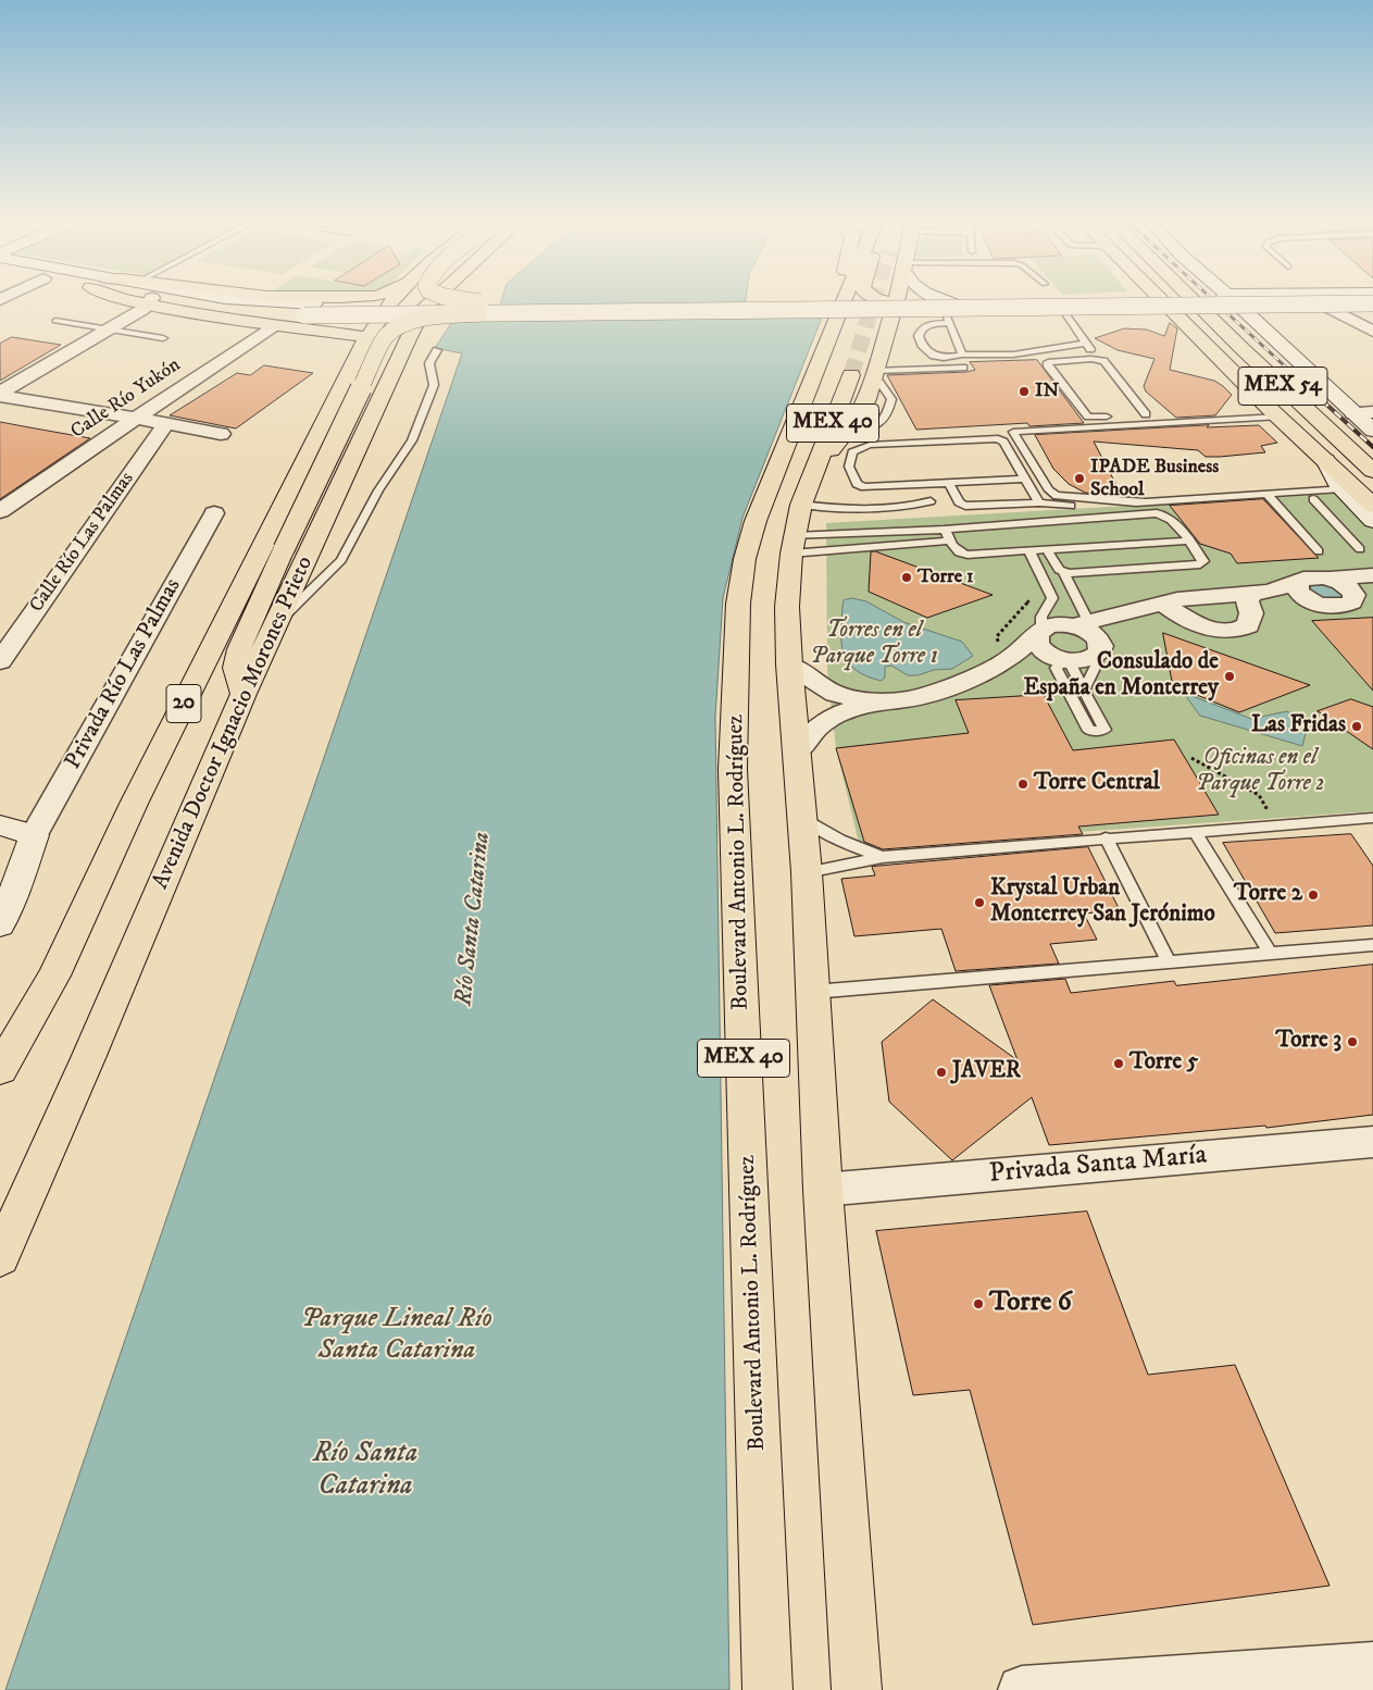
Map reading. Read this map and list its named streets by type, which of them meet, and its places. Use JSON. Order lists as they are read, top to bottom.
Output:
{
  "streets": {
    "main road": [
      "MEX 54",
      "MEX 40",
      "20",
      "Avenida Doctor Ignacio Morones Prieto",
      "Boulevard Antonio L. Rodríguez"
    ],
    "street": [
      "Calle Río Yukón",
      "Calle Río Las Palmas",
      "Privada Río Las Palmas",
      "Privada Santa María"
    ]
  },
  "crossings": [
    ["MEX 40", "Privada Santa María"]
  ],
  "water": ["Río Santa Catarina"],
  "parks": ["Torres en el Parque Torre 1", "Oficinas en el Parque Torre 2", "Parque Lineal Río Santa Catarina"],
  "places": [
    "IN",
    "IPADE Business School",
    "Torre 1",
    "Consulado de España en Monterrey",
    "Las Fridas",
    "Torre Central",
    "Torre 2",
    "Krystal Urban Monterrey San Jerónimo",
    "Torre 3",
    "Torre 5",
    "JAVER",
    "Torre 6"
  ]
}
